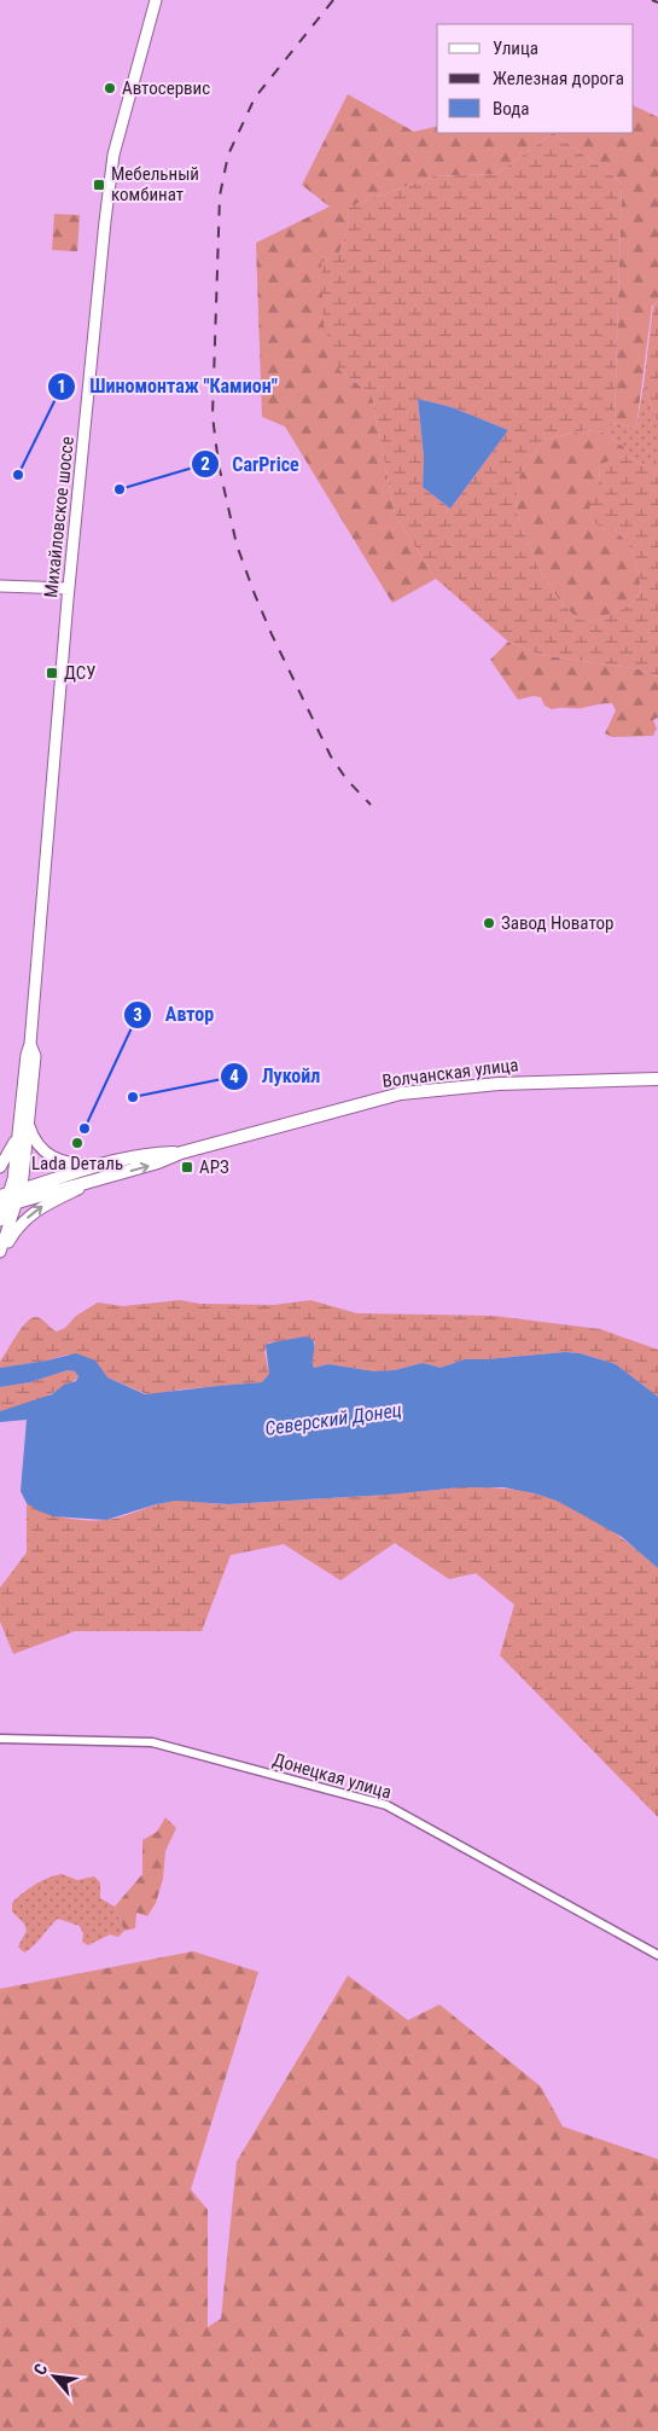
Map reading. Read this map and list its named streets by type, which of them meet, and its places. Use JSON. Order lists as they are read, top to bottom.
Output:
{
  "streets": {
    "main road": ["Михайловское шоссе", "Волчанская улица"],
    "street": ["Донецкая улица"]
  },
  "crossings": [
    ["Михайловское шоссе", "Волчанская улица"]
  ],
  "water": ["Северский Донец"],
  "places": {
    "other": [
      "Автосервис",
      "Шиномонтаж \"Камион\"",
      "CarPrice",
      "Завод Новатор",
      "Лукойл",
      "Автор",
      "Lada Dеталь"
    ],
    "transit": ["Мебельный комбинат", "ДСУ", "АРЗ"]
  },
  "legend": ["Улица", "Железная дорога", "Вода"],
  "north": "top left"
}
